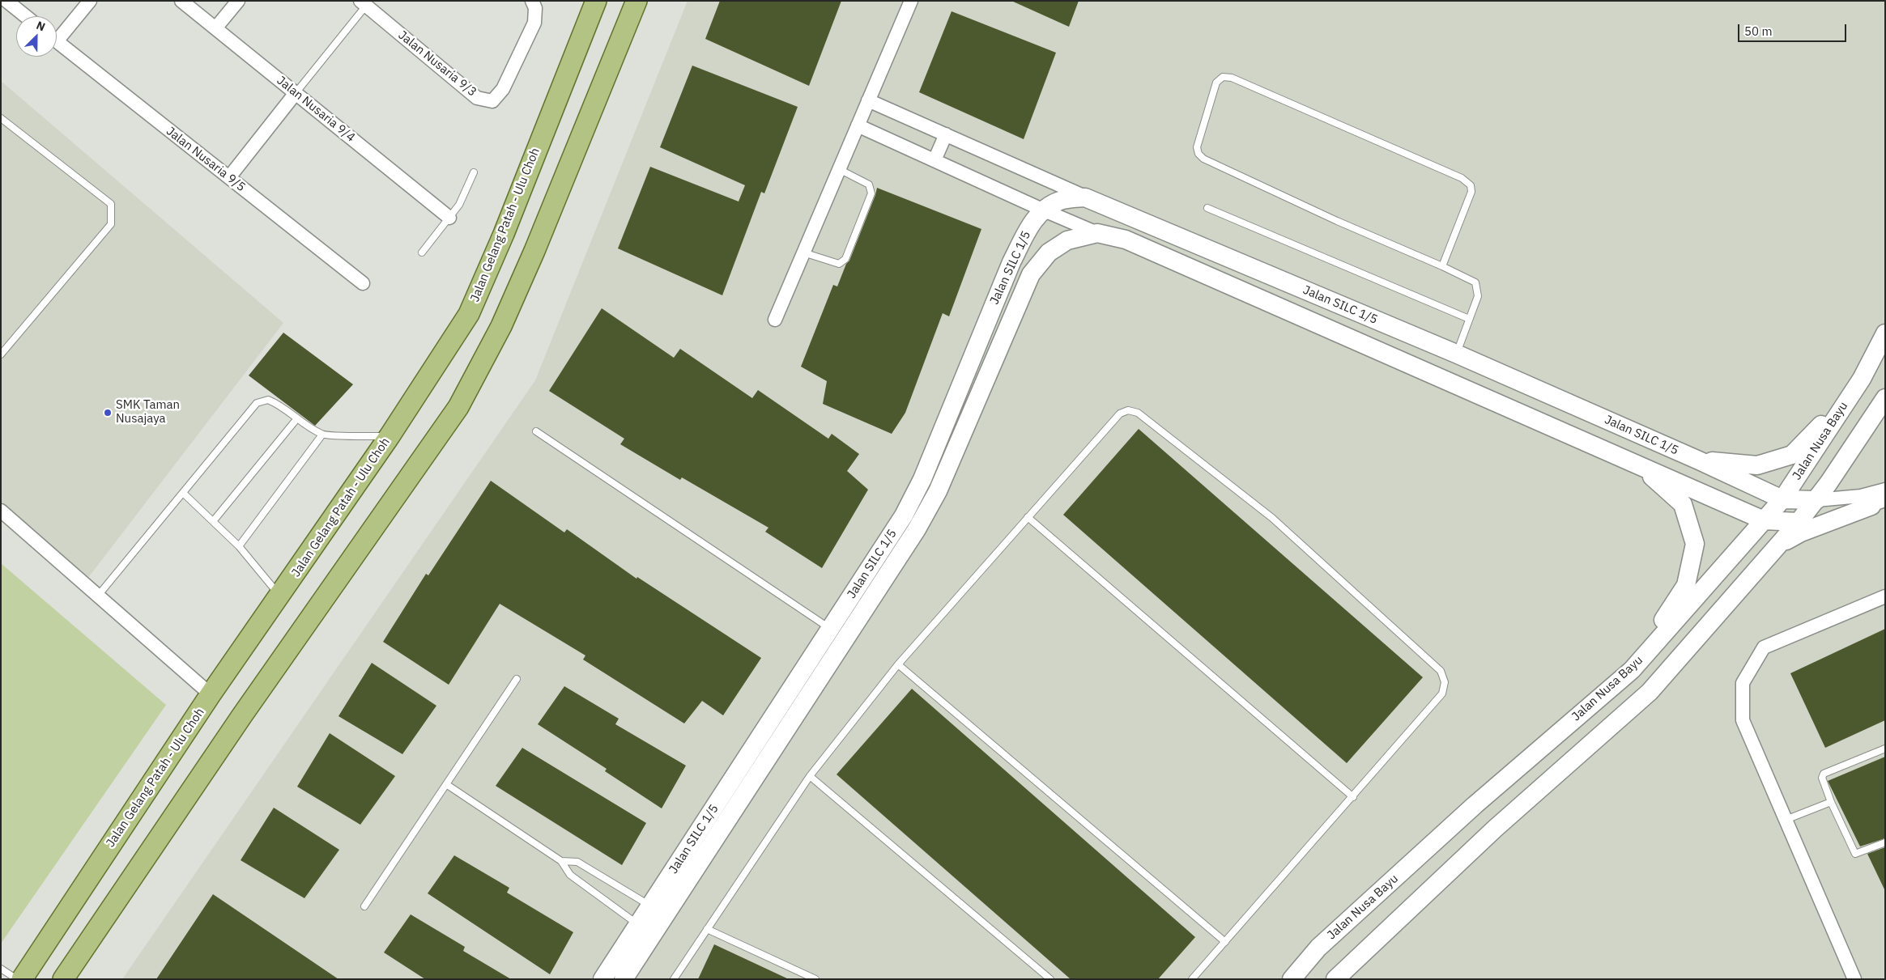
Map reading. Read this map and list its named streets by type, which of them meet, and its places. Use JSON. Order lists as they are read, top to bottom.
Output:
{
  "streets": {
    "main road": ["Jalan Gelang Patah - Ulu Choh"],
    "street": [
      "Jalan Nusaria 9/3",
      "Jalan Nusaria 9/4",
      "Jalan Nusaria 9/5",
      "Jalan SILC 1/5",
      "Jalan Nusa Bayu"
    ]
  },
  "crossings": [
    ["Jalan SILC 1/5", "Jalan Nusa Bayu"]
  ],
  "places": ["SMK Taman Nusajaya"],
  "scale_bar": "50 m",
  "north": "top right"
}
